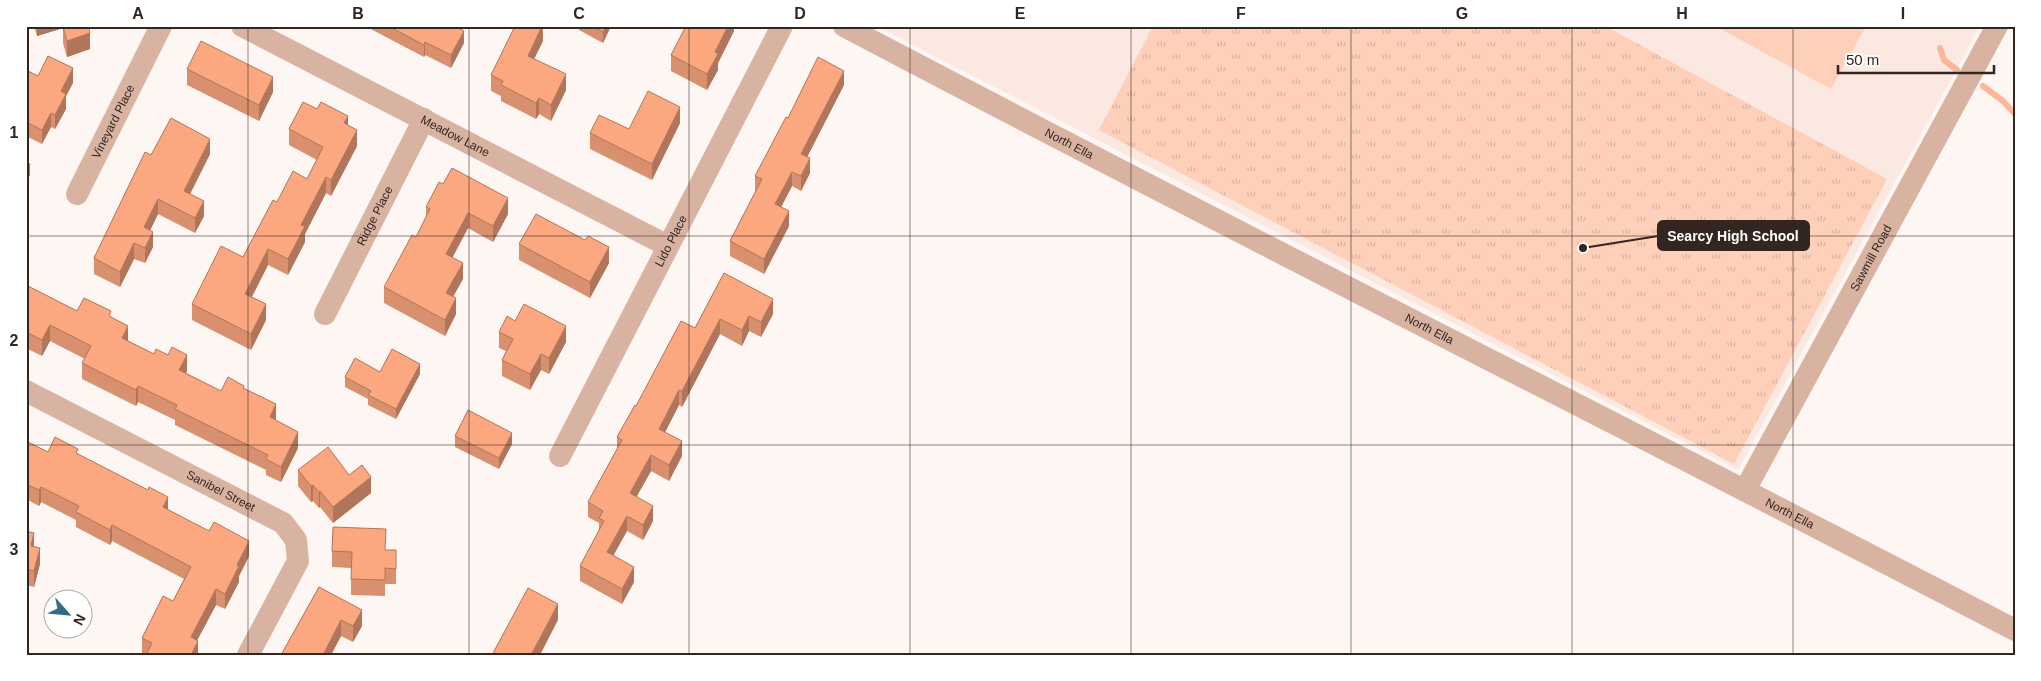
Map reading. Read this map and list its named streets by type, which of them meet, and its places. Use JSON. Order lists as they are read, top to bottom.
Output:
{
  "streets": {
    "street": [
      "Vineyard Place",
      "Meadow Lane",
      "North Ella",
      "Ridge Place",
      "Lido Place",
      "Sawmill Road",
      "Sanibel Street"
    ]
  },
  "crossings": [
    ["Meadow Lane", "Ridge Place"],
    ["Meadow Lane", "Lido Place"],
    ["North Ella", "Sawmill Road"]
  ],
  "places": ["Searcy High School"],
  "scale_bar": "50 m",
  "north": "bottom right",
  "grid": {
    "columns": [
      "A",
      "B",
      "C",
      "D",
      "E",
      "F",
      "G",
      "H",
      "I"
    ],
    "rows": ["1", "2", "3"]
  }
}
